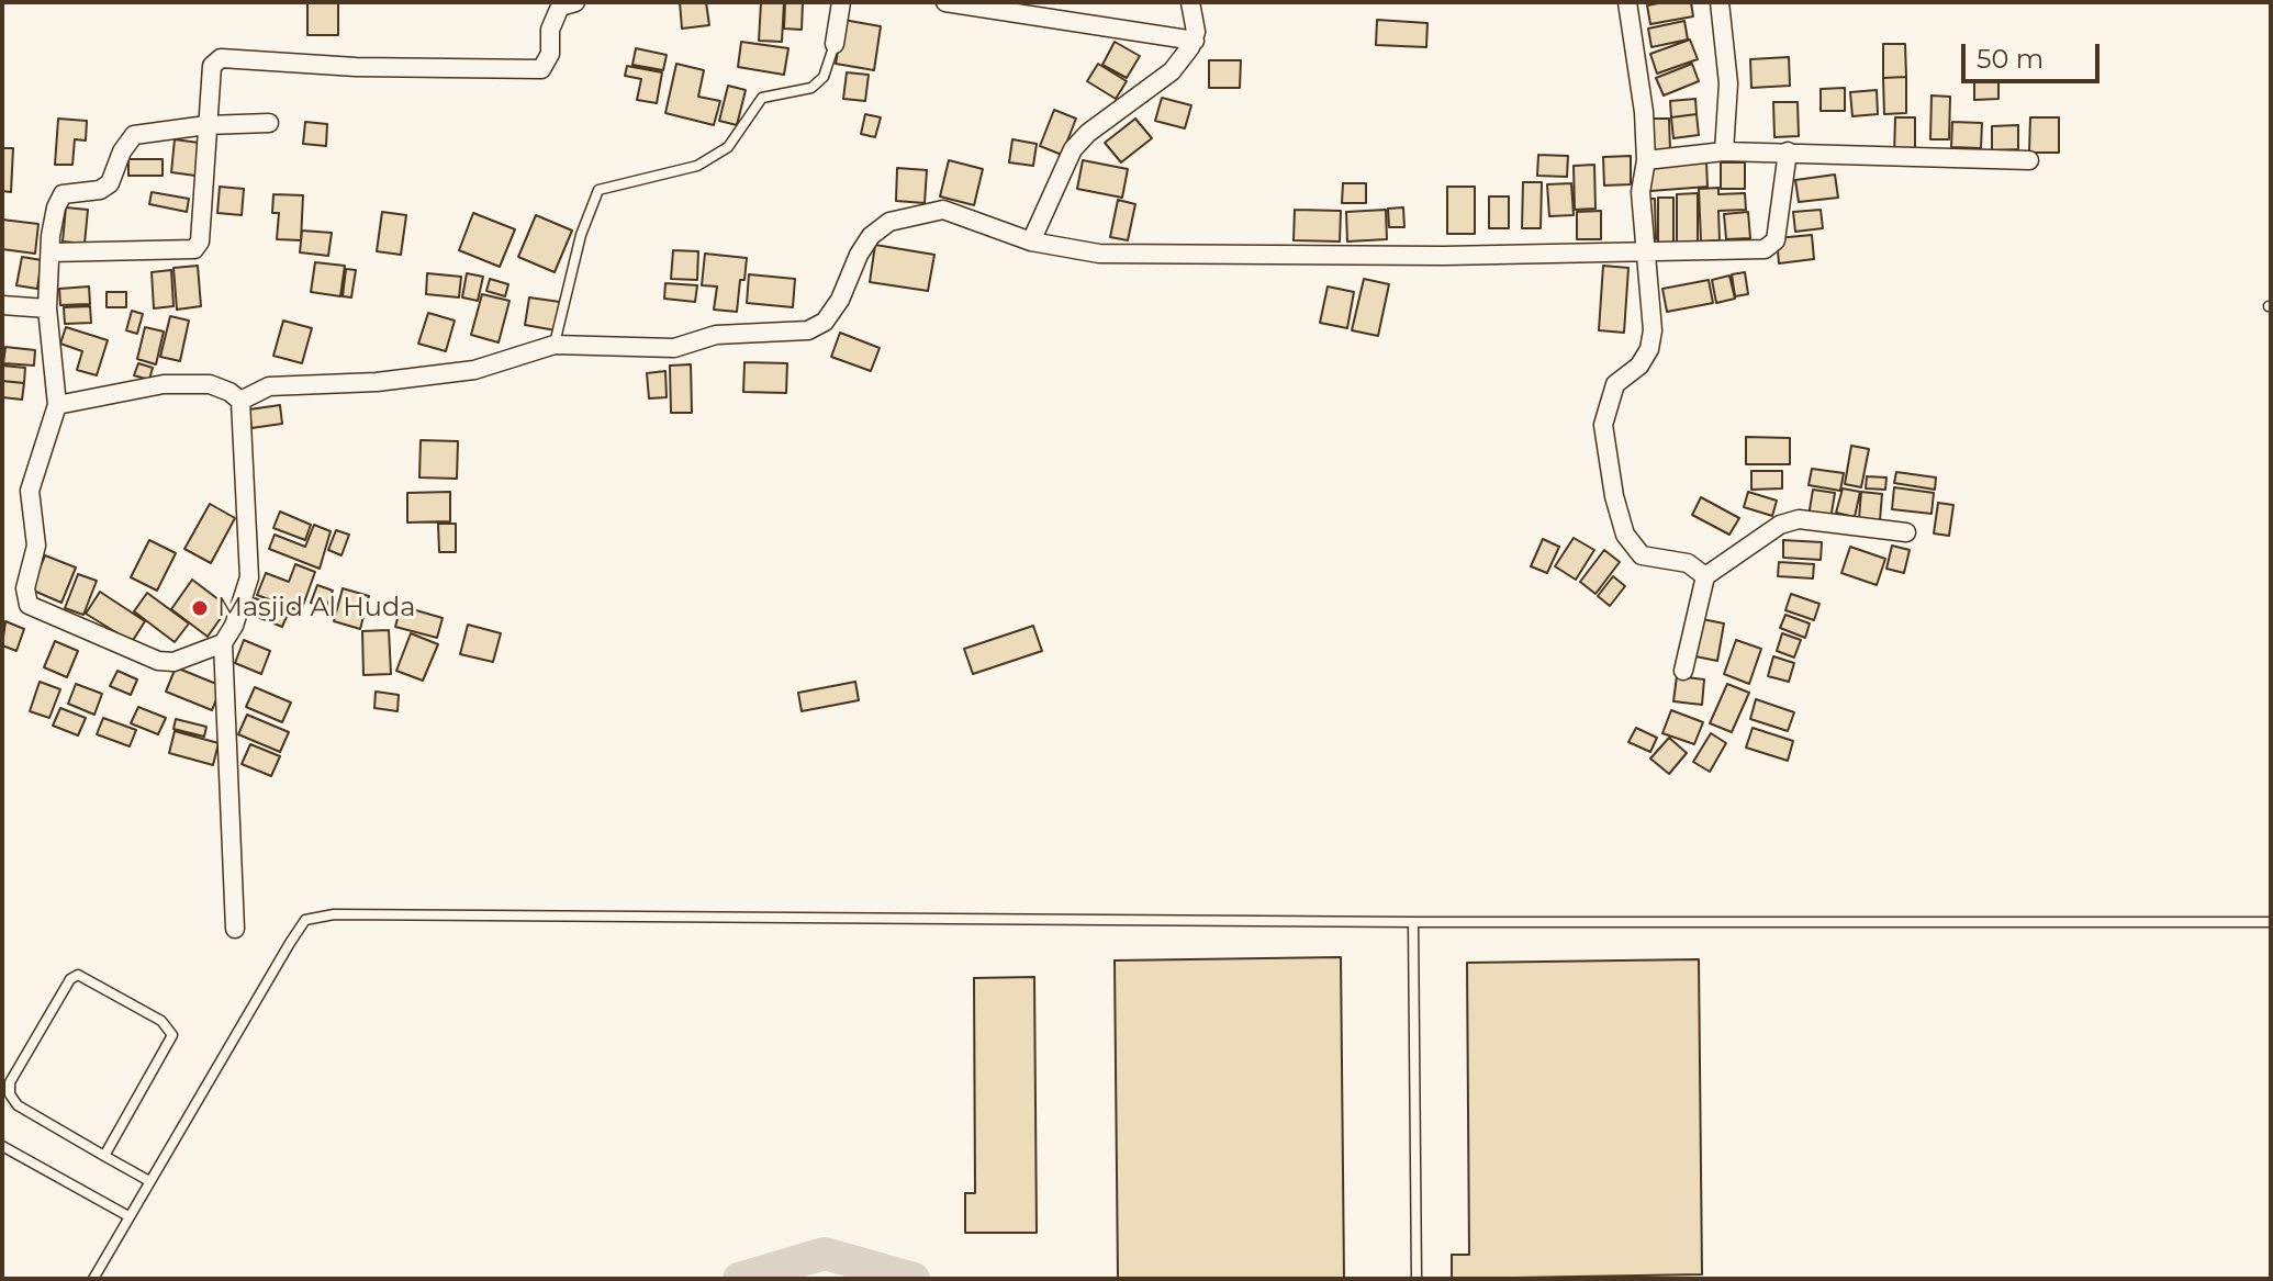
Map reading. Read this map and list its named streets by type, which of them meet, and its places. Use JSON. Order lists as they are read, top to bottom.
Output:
{
  "places": ["Masjid Al Huda"],
  "scale_bar": "50 m"
}
